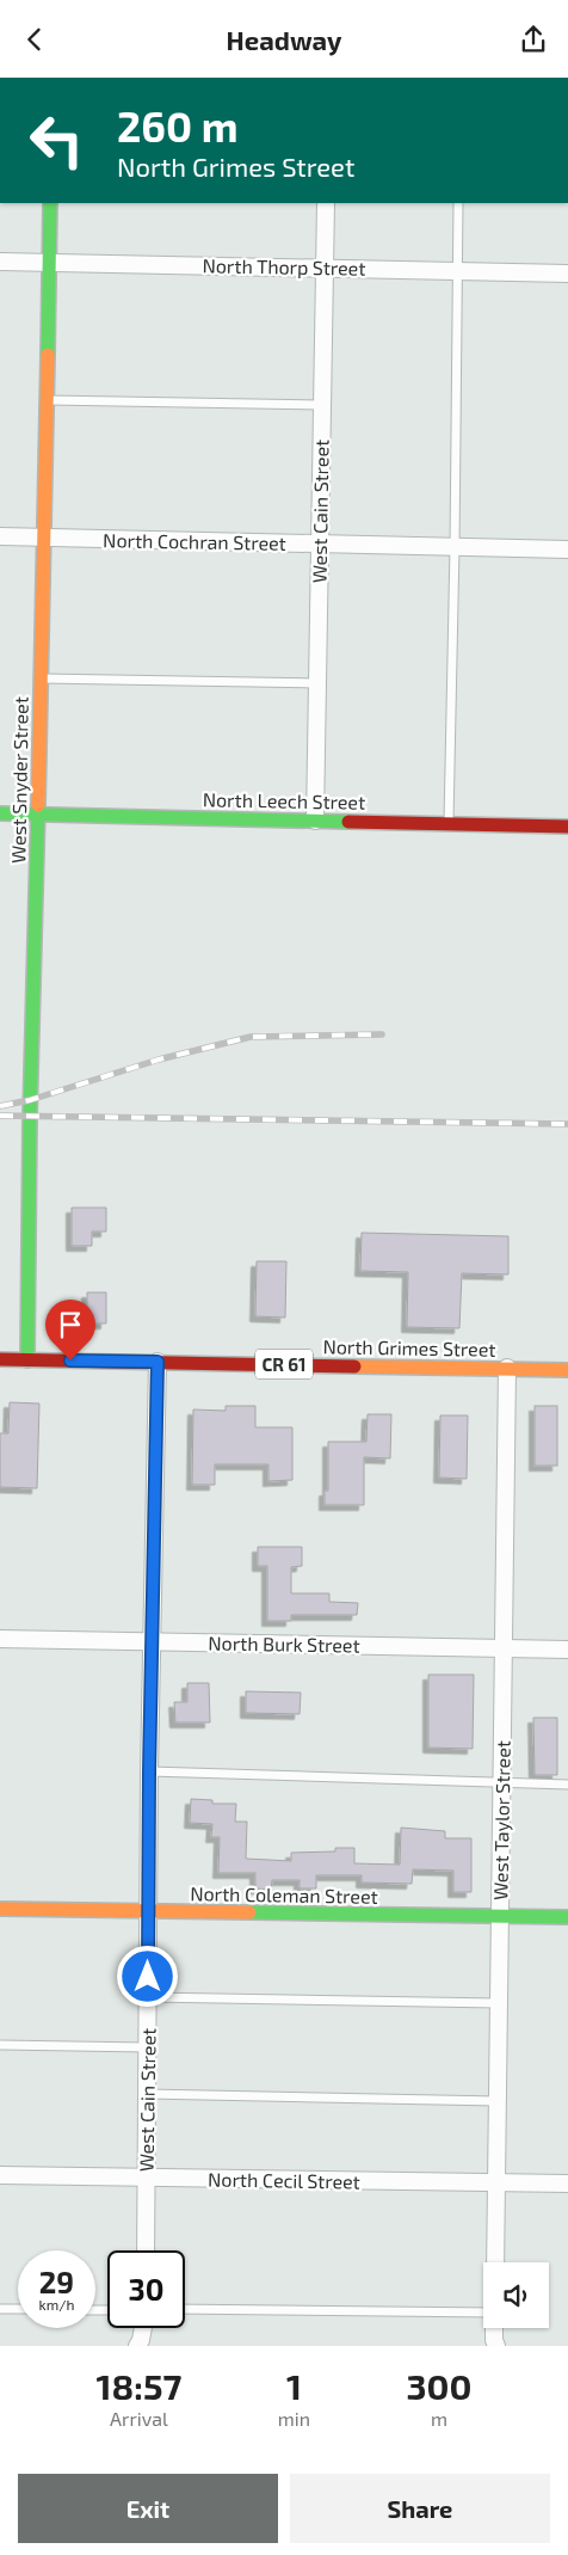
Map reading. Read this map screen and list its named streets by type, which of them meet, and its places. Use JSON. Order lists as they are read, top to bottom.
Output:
{
  "streets": {
    "street": [
      "North Thorp Street",
      "West Cain Street",
      "North Cochran Street",
      "West Snyder Street",
      "North Leech Street",
      "North Grimes Street",
      "CR 61",
      "North Burk Street",
      "West Taylor Street",
      "North Coleman Street",
      "North Cecil Street"
    ]
  },
  "crossings": [
    ["North Thorp Street", "West Cain Street"],
    ["North Thorp Street", "West Snyder Street"],
    ["West Cain Street", "North Cochran Street"],
    ["West Cain Street", "North Leech Street"],
    ["West Cain Street", "North Grimes Street"],
    ["West Cain Street", "North Burk Street"],
    ["West Cain Street", "North Coleman Street"],
    ["West Cain Street", "North Cecil Street"],
    ["North Cochran Street", "West Snyder Street"],
    ["West Snyder Street", "North Leech Street"],
    ["West Snyder Street", "North Grimes Street"],
    ["North Grimes Street", "West Taylor Street"],
    ["North Burk Street", "West Taylor Street"],
    ["West Taylor Street", "North Coleman Street"],
    ["West Taylor Street", "North Cecil Street"]
  ],
  "page": {
    "header": "Headway",
    "turn": ["260 m", "North Grimes Street"],
    "speed": "29 km/h",
    "limit": "30",
    "eta": [
      "18:57",
      "Arrival",
      "1",
      "min",
      "300",
      "m"
    ],
    "buttons": ["Exit", "Share"]
  }
}
